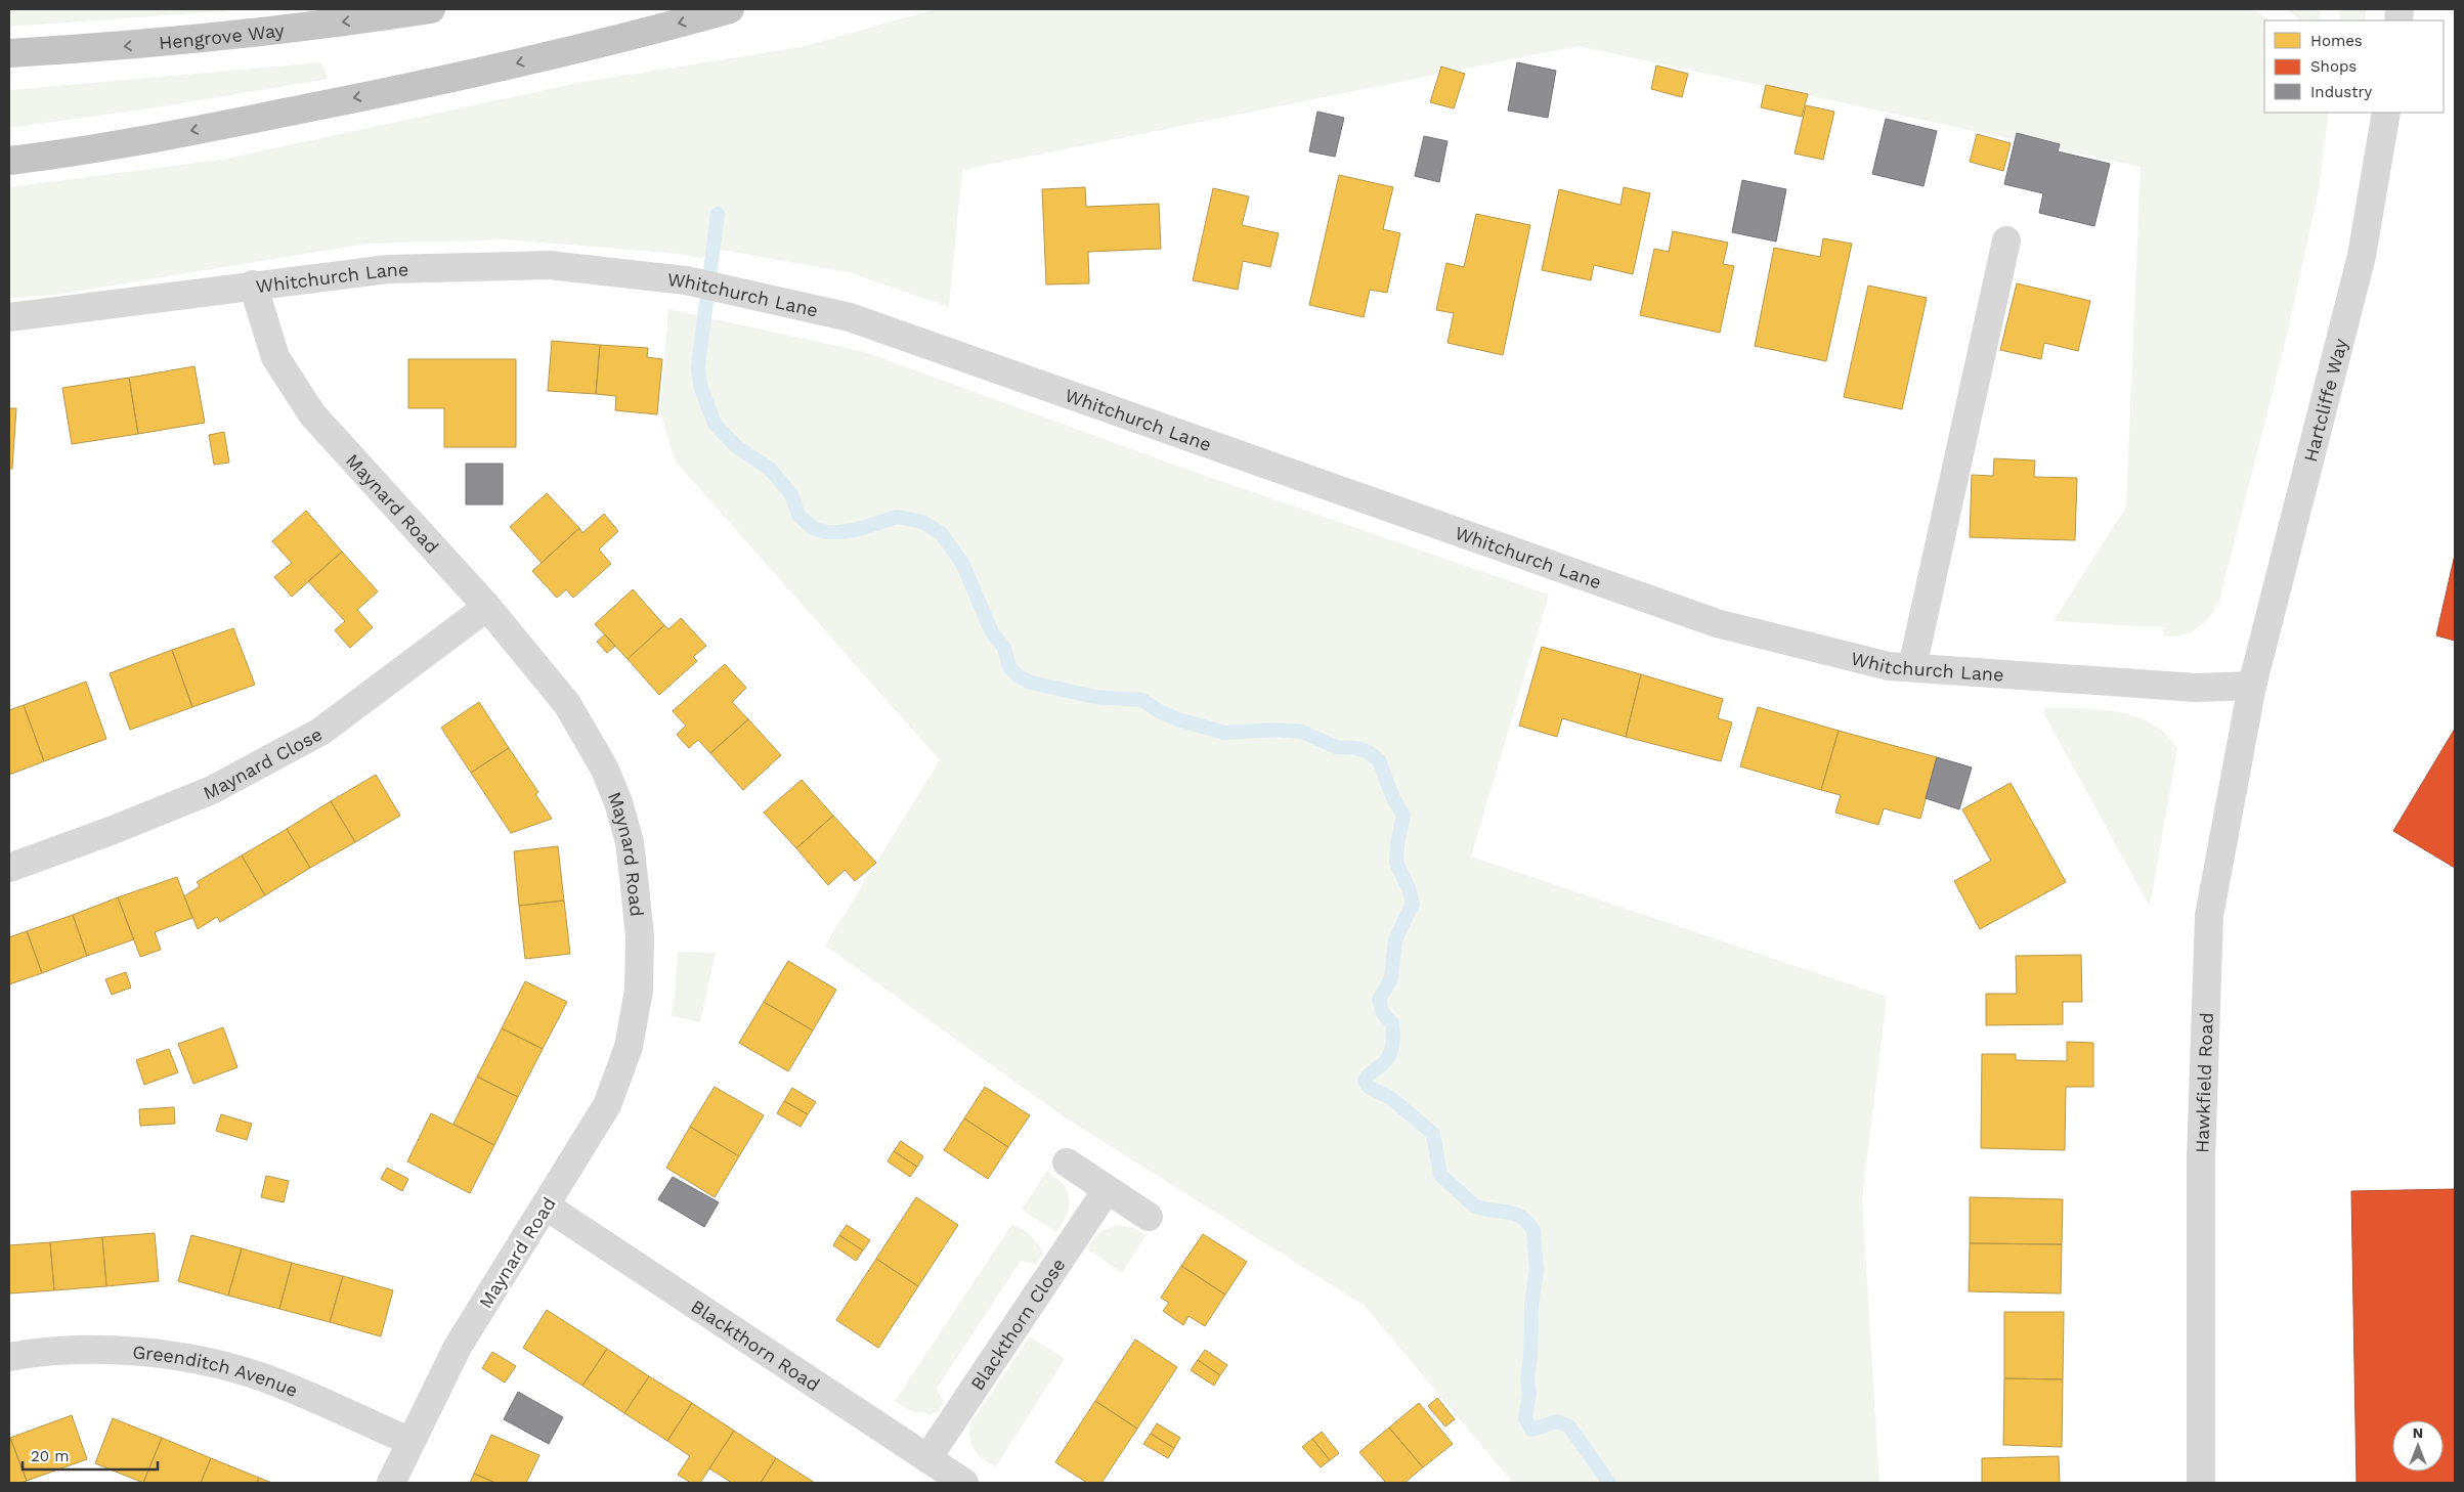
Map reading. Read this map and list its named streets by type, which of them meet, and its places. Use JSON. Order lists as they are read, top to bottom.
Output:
{
  "streets": {
    "highway": ["Hengrove Way"],
    "street": [
      "Whitchurch Lane",
      "Hartcliffe Way",
      "Maynard Road",
      "Maynard Close",
      "Hawkfield Road",
      "Blackthorn Close",
      "Blackthorn Road",
      "Greenditch Avenue"
    ]
  },
  "crossings": [
    ["Whitchurch Lane", "Hartcliffe Way"],
    ["Whitchurch Lane", "Maynard Road"],
    ["Whitchurch Lane", "Hawkfield Road"],
    ["Hartcliffe Way", "Hawkfield Road"],
    ["Maynard Road", "Maynard Close"],
    ["Maynard Road", "Blackthorn Road"],
    ["Maynard Road", "Greenditch Avenue"],
    ["Blackthorn Close", "Blackthorn Road"]
  ],
  "legend": ["Homes", "Shops", "Industry"],
  "scale_bar": "20 m",
  "north": "top"
}
